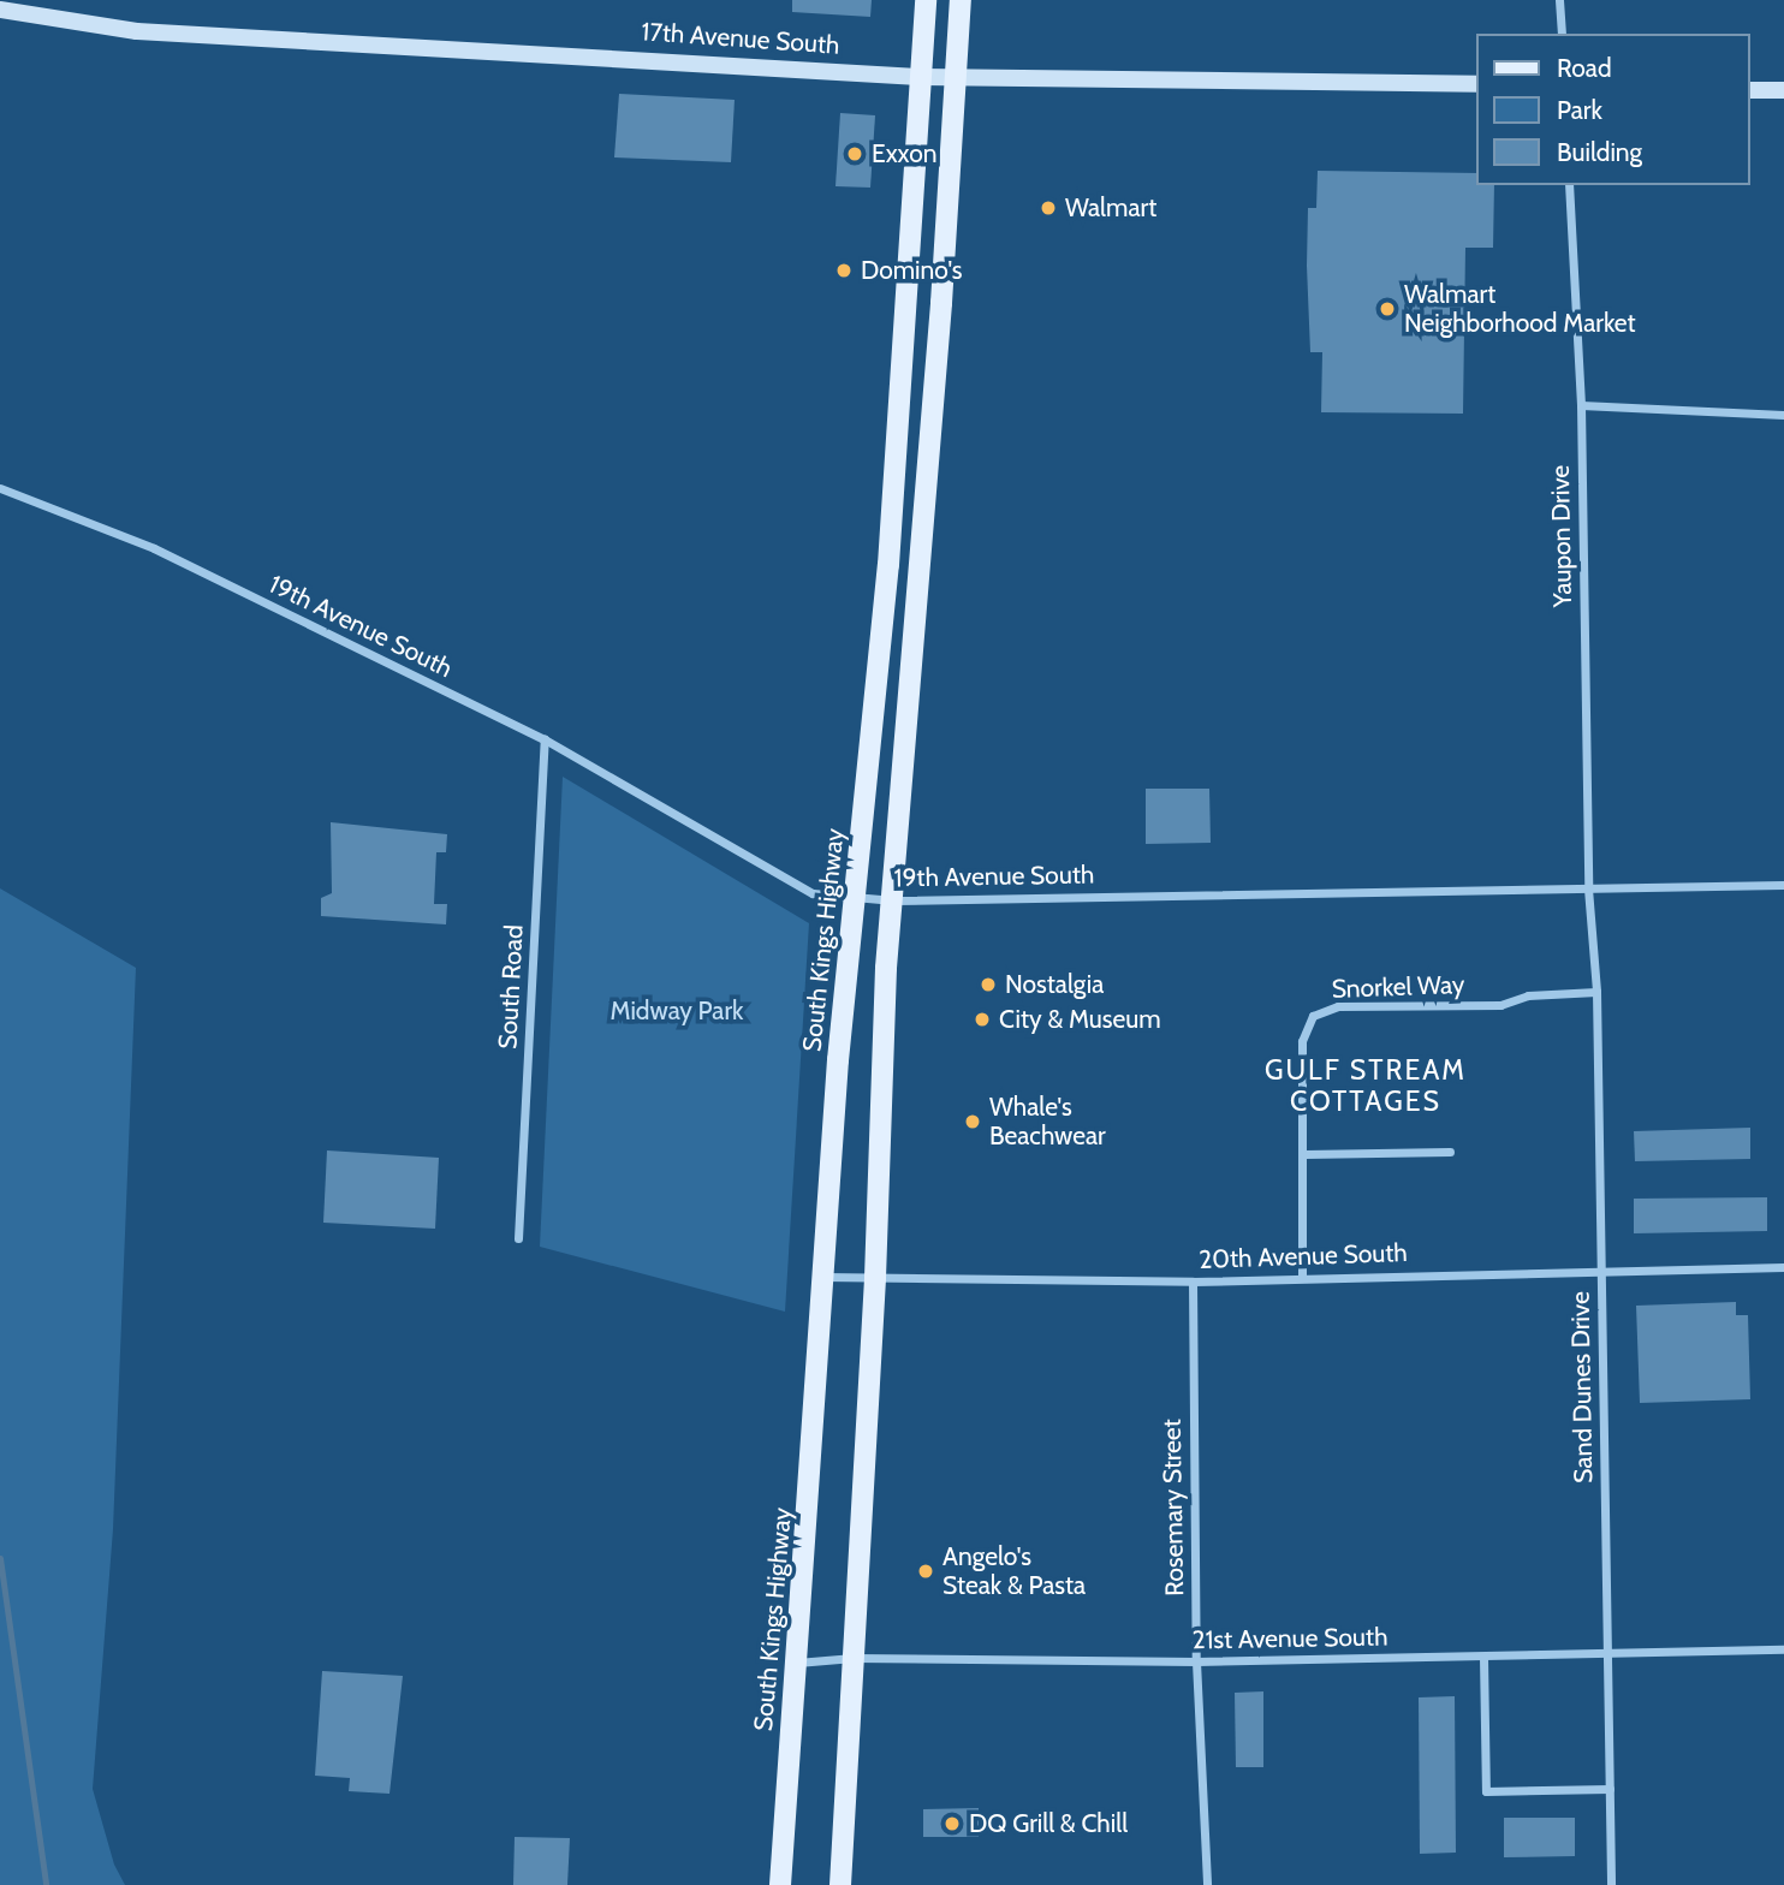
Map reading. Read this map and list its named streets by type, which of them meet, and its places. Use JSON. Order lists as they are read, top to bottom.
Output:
{
  "streets": {
    "main road": ["South Kings Highway"],
    "street": [
      "17th Avenue South",
      "Yaupon Drive",
      "19th Avenue South",
      "South Road",
      "Snorkel Way",
      "20th Avenue South",
      "Sand Dunes Drive",
      "Rosemary Street",
      "21st Avenue South"
    ]
  },
  "crossings": [
    ["17th Avenue South", "South Kings Highway"],
    ["Yaupon Drive", "19th Avenue South"],
    ["Yaupon Drive", "Sand Dunes Drive"],
    ["19th Avenue South", "South Kings Highway"],
    ["19th Avenue South", "South Road"],
    ["19th Avenue South", "Sand Dunes Drive"],
    ["South Kings Highway", "20th Avenue South"],
    ["South Kings Highway", "21st Avenue South"],
    ["Snorkel Way", "20th Avenue South"],
    ["Snorkel Way", "Sand Dunes Drive"],
    ["20th Avenue South", "Sand Dunes Drive"],
    ["20th Avenue South", "Rosemary Street"],
    ["Sand Dunes Drive", "21st Avenue South"],
    ["Rosemary Street", "21st Avenue South"]
  ],
  "districts": ["GULF STREAM COTTAGES"],
  "parks": ["Midway Park"],
  "places": [
    "Exxon",
    "Walmart",
    "Domino's",
    "Walmart Neighborhood Market",
    "Nostalgia",
    "City & Museum",
    "Whale's Beachwear",
    "Angelo's Steak & Pasta",
    "DQ Grill & Chill"
  ],
  "legend": ["Road", "Park", "Building"]
}
